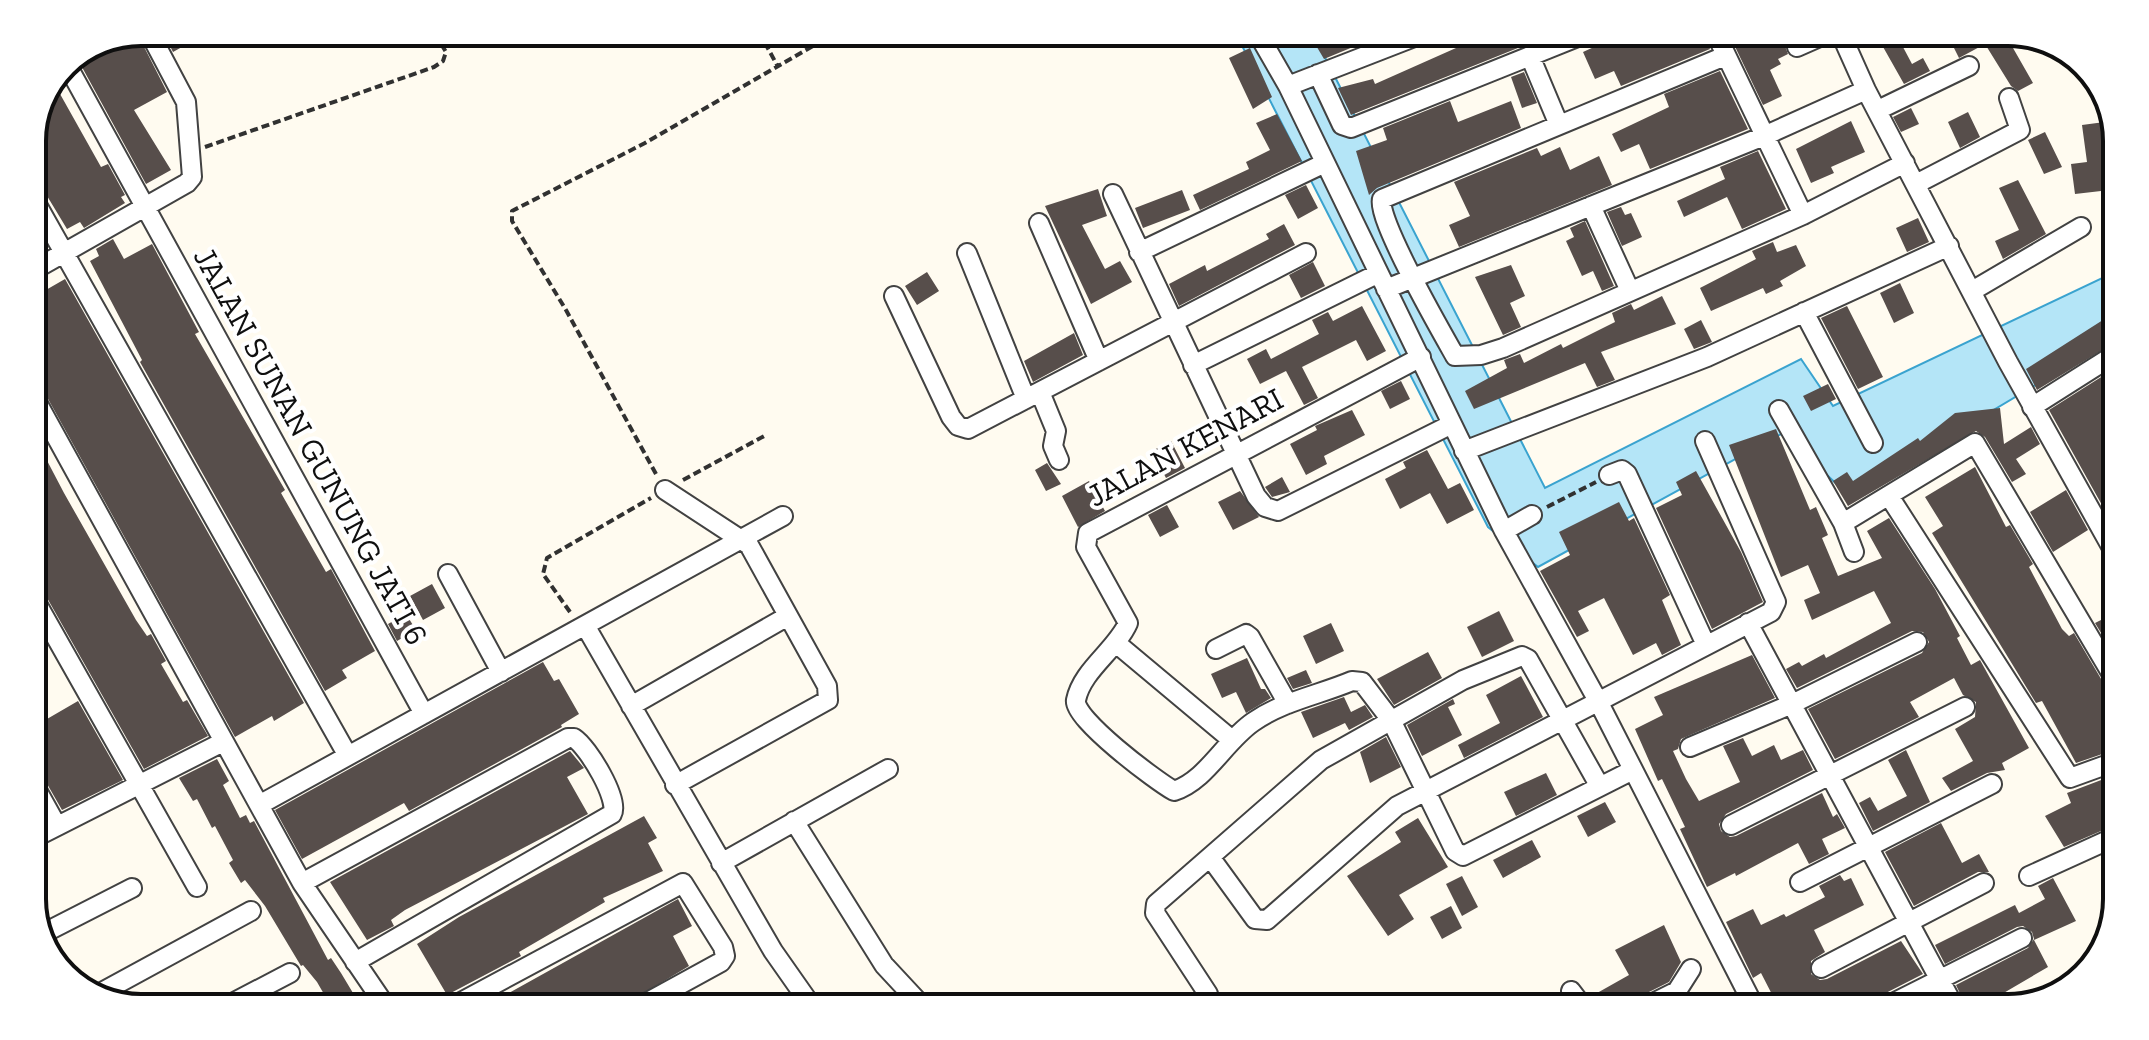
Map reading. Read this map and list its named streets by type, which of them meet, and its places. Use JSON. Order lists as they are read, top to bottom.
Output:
{
  "streets": {
    "street": ["JALAN SUNAN GUNUNG JATI 6", "JALAN KENARI"]
  }
}
